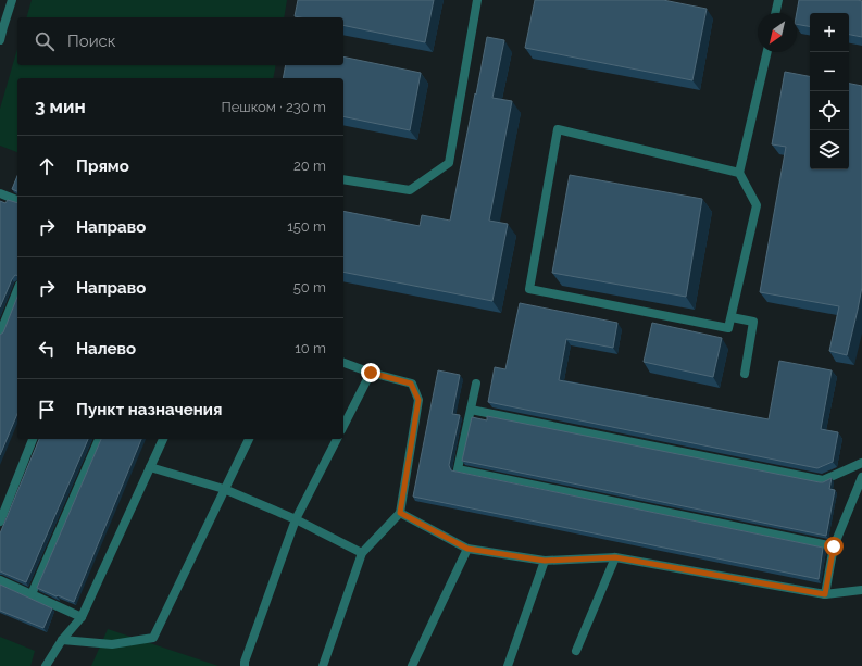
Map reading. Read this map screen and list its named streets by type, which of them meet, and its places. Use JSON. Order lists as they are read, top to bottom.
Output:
{
  "north": "bottom left",
  "page": {
    "map_buttons": ["+", "−"],
    "search": "Поиск",
    "heading": ["3 мин", "Пешком · 230 m"],
    "list": [
      ["Прямо", "20 m"],
      ["Направо", "150 m"],
      ["Направо", "50 m"],
      ["Налево", "10 m"],
      "Пункт назначения"
    ]
  }
}
